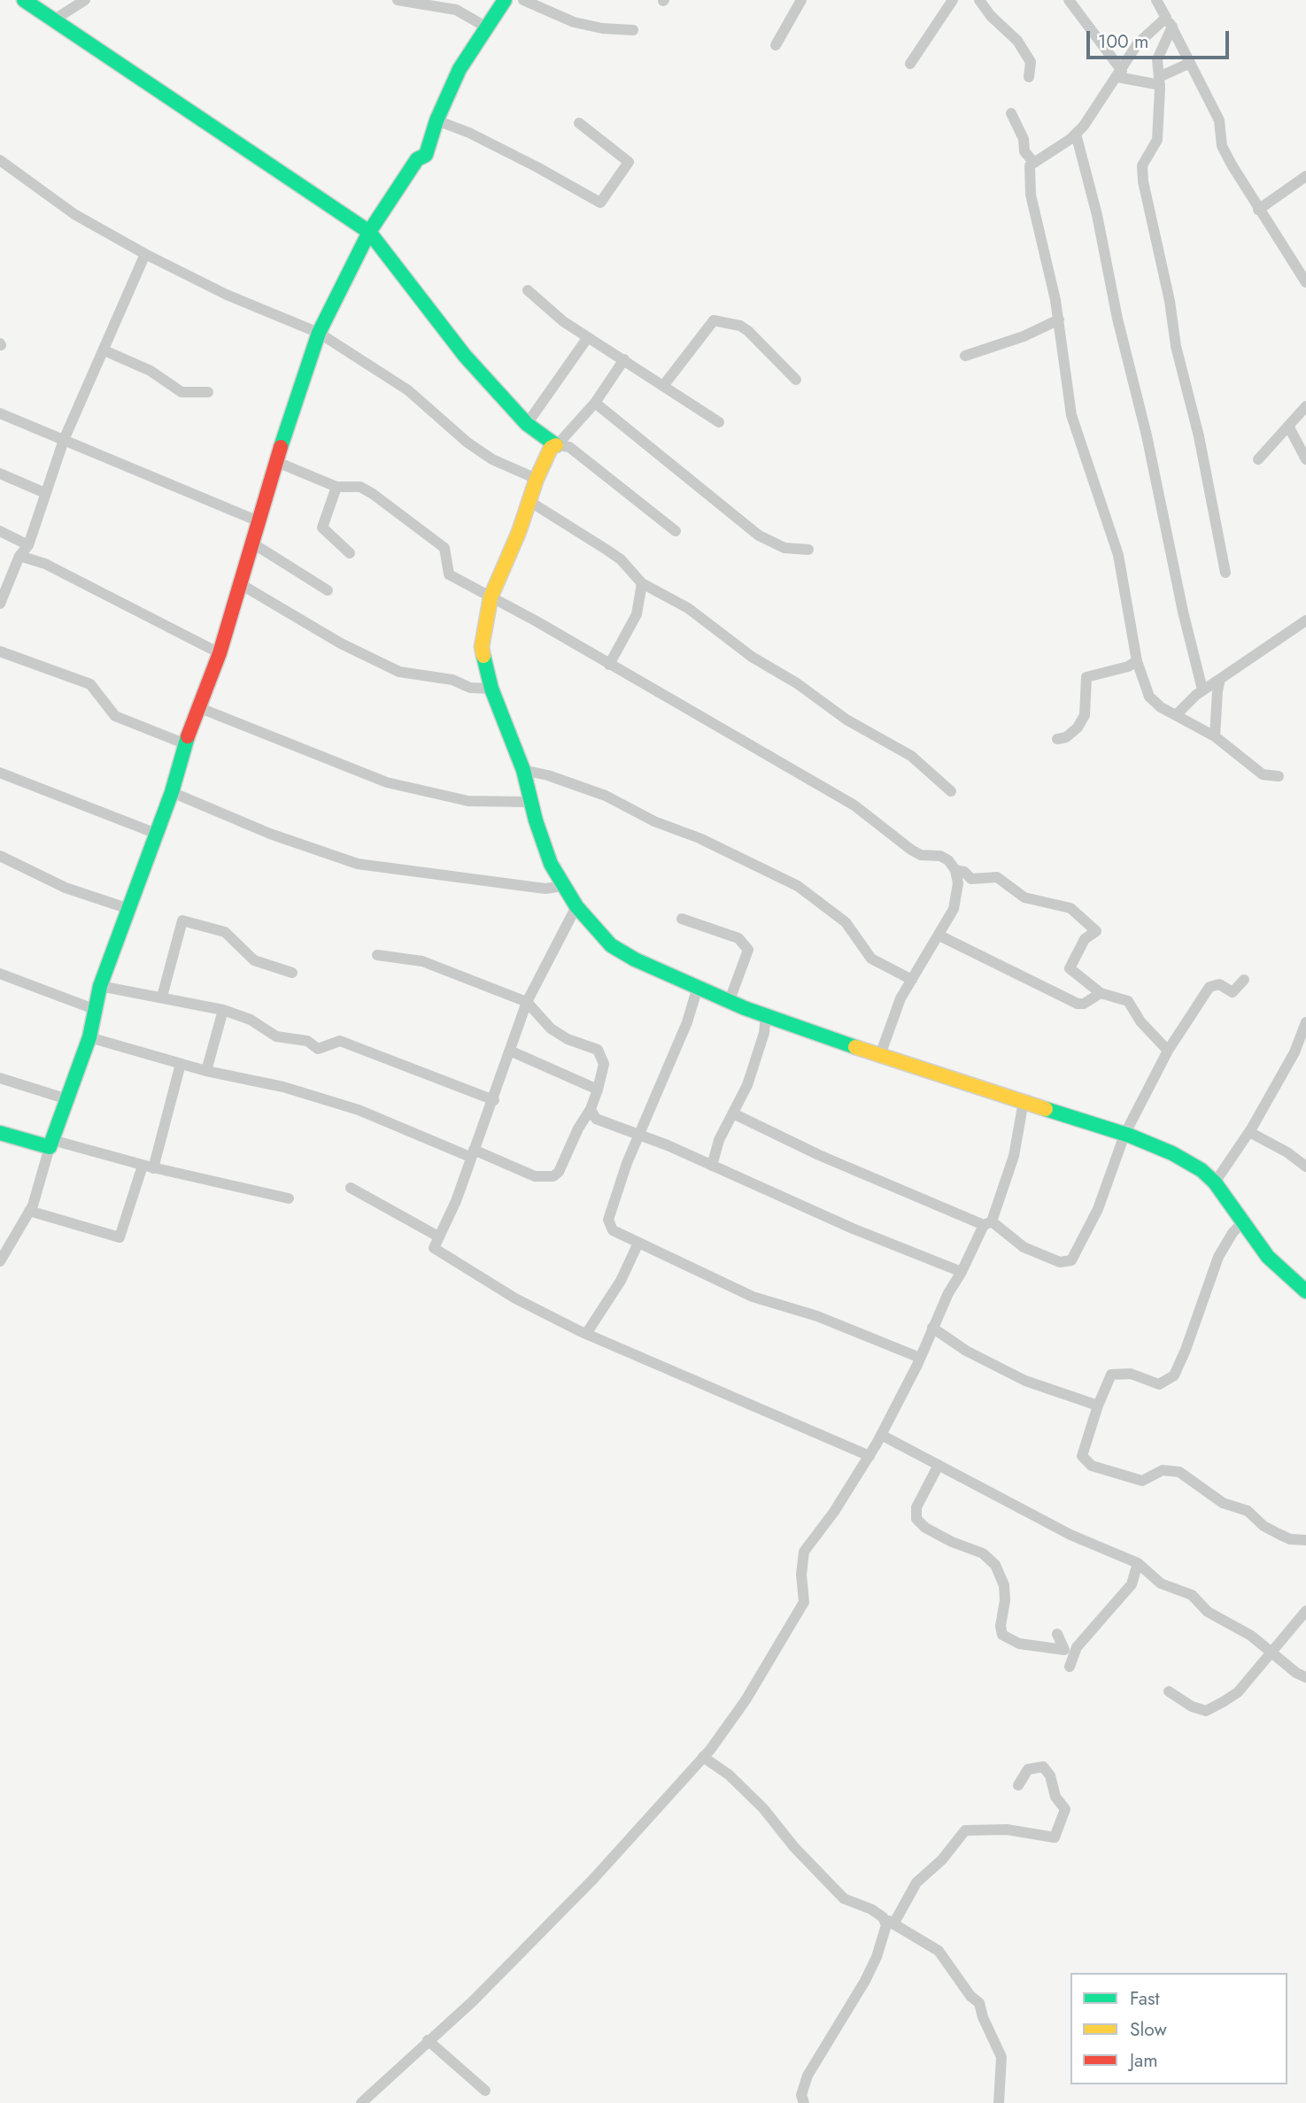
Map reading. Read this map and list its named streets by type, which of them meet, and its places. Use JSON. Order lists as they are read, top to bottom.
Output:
{
  "legend": ["Fast", "Slow", "Jam"],
  "scale_bar": "100 m"
}
